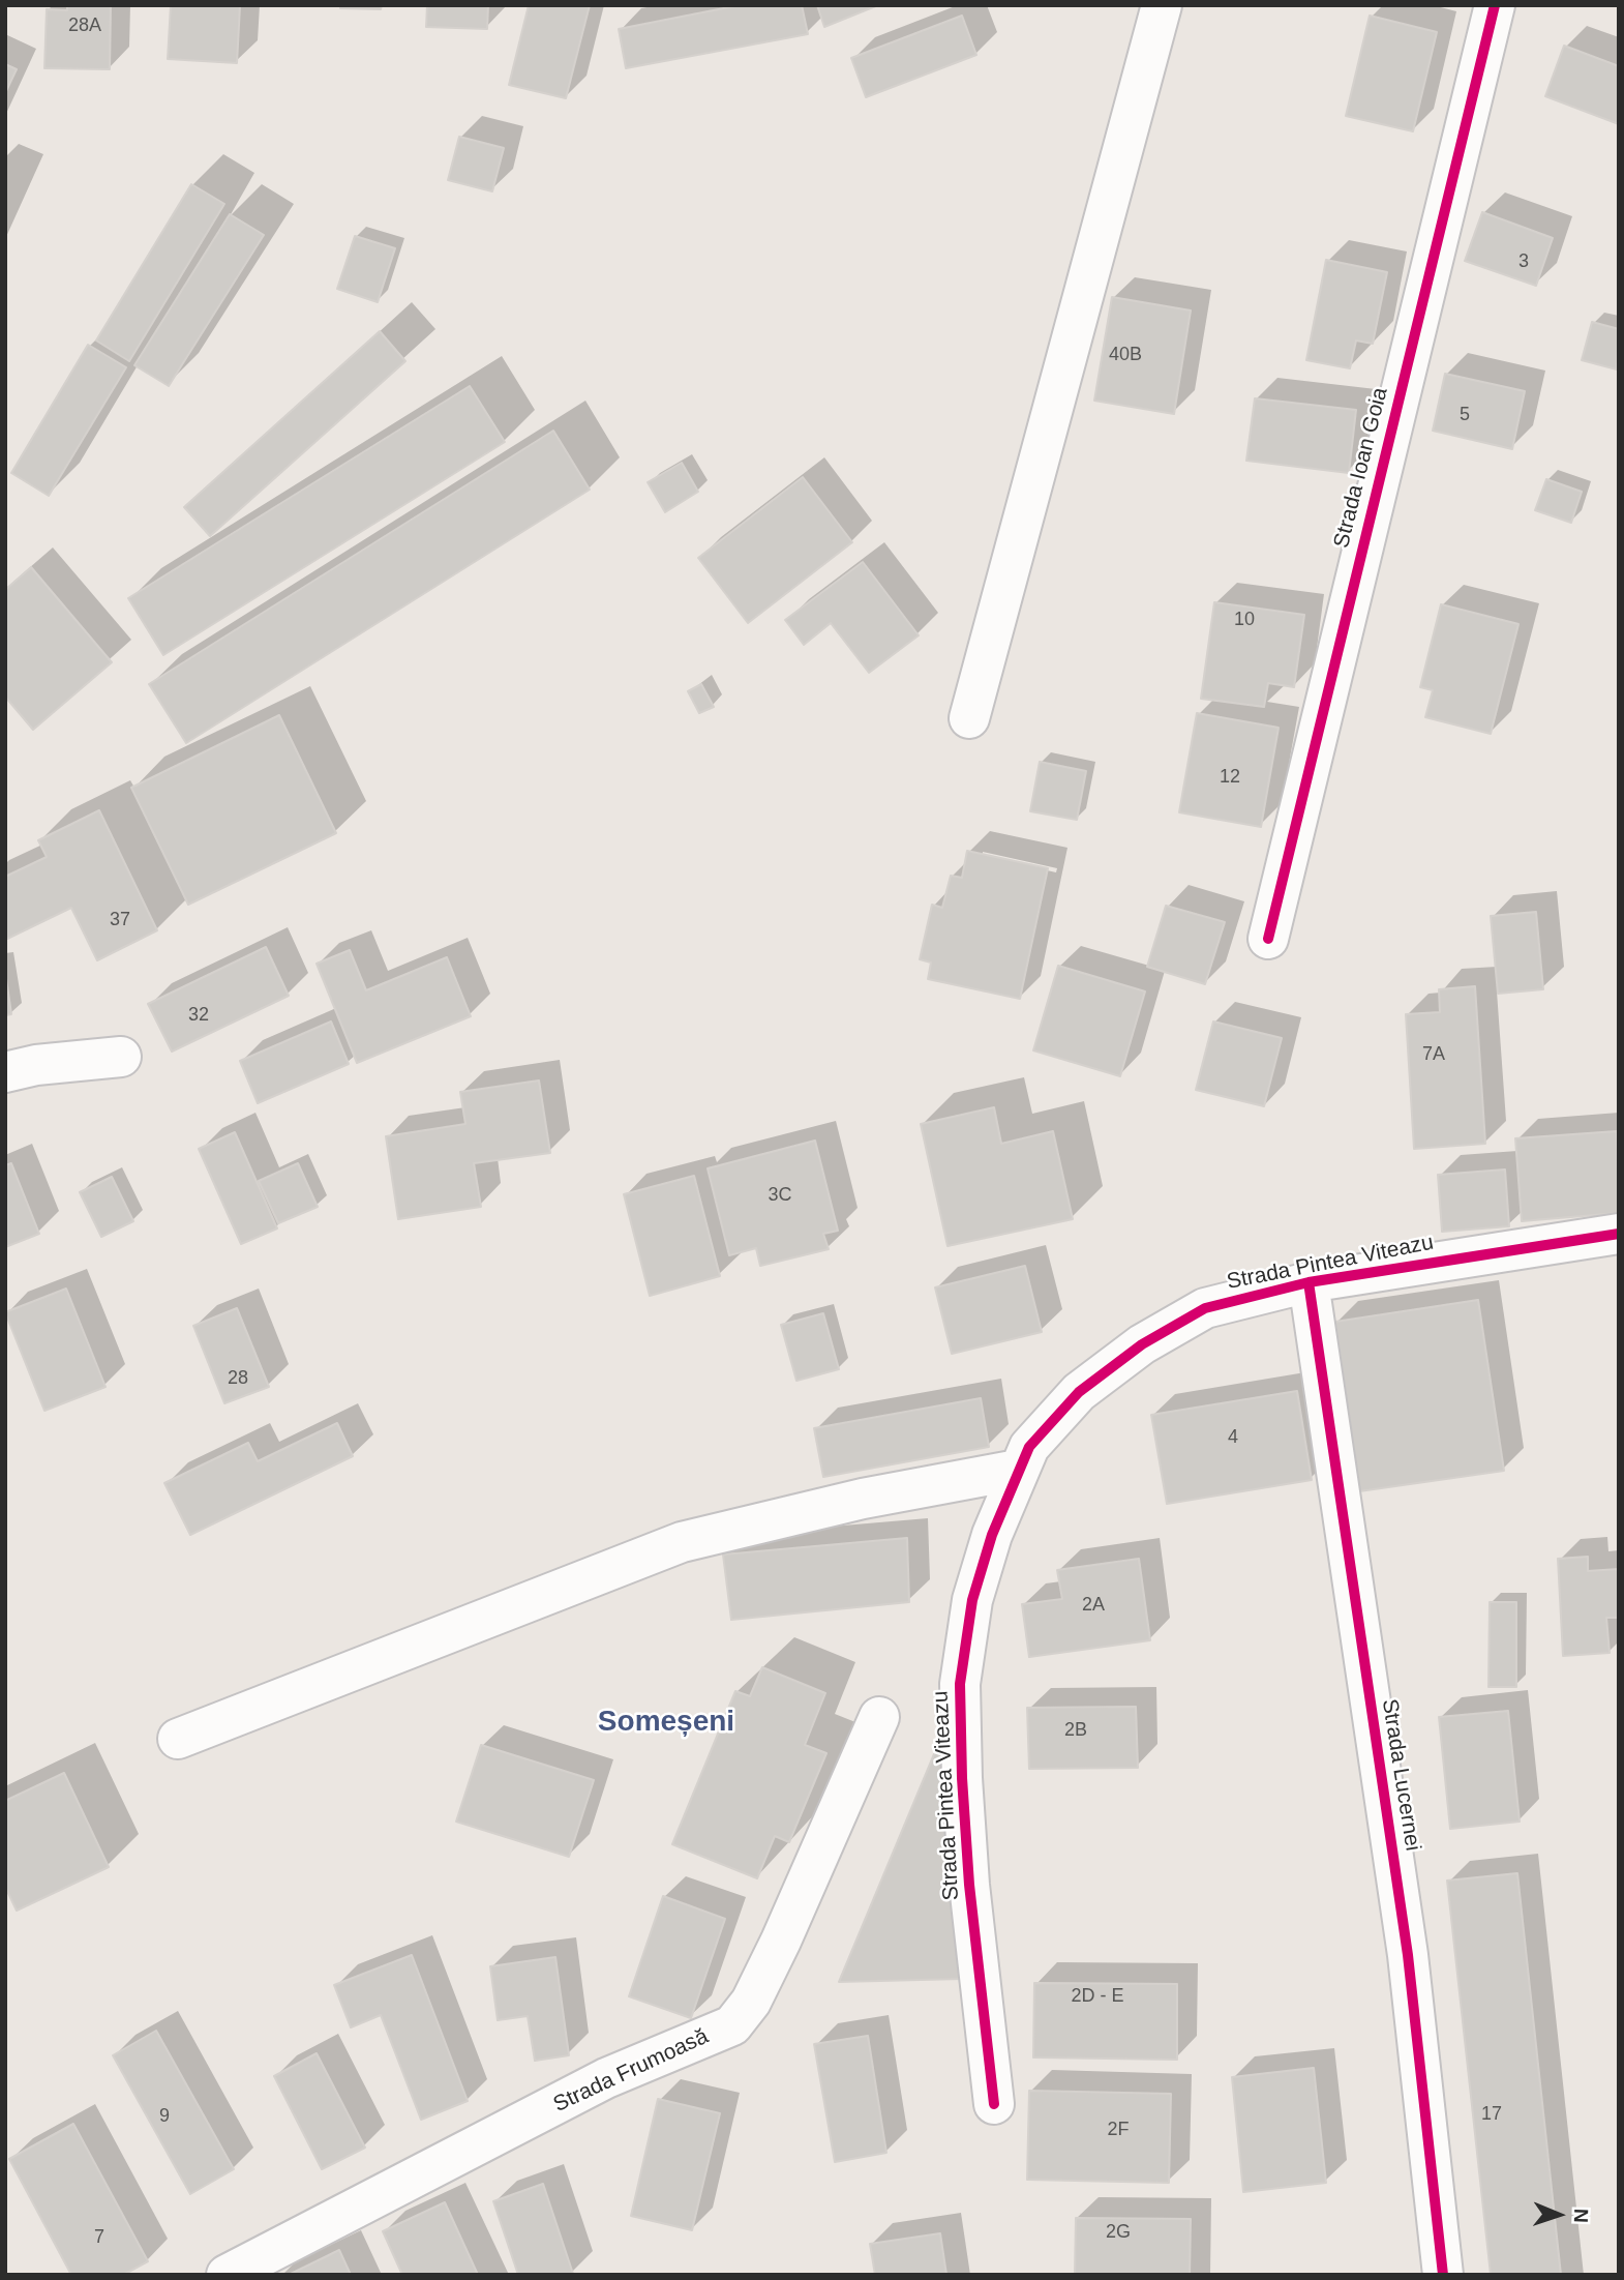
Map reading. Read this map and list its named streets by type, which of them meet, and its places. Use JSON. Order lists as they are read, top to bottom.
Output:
{
  "streets": {
    "street": [
      "Strada Ioan Goia",
      "Strada Pintea Viteazu",
      "Strada Lucernei",
      "Strada Frumoasă"
    ]
  },
  "crossings": [
    ["Strada Pintea Viteazu", "Strada Lucernei"]
  ],
  "districts": ["Someșeni"],
  "house_numbers": [
    "28A",
    "3",
    "40B",
    "5",
    "10",
    "12",
    "37",
    "32",
    "7A",
    "3C",
    "28",
    "4",
    "2A",
    "2B",
    "2D - E",
    "17",
    "9",
    "2F",
    "2G",
    "7"
  ],
  "north": "right"
}
